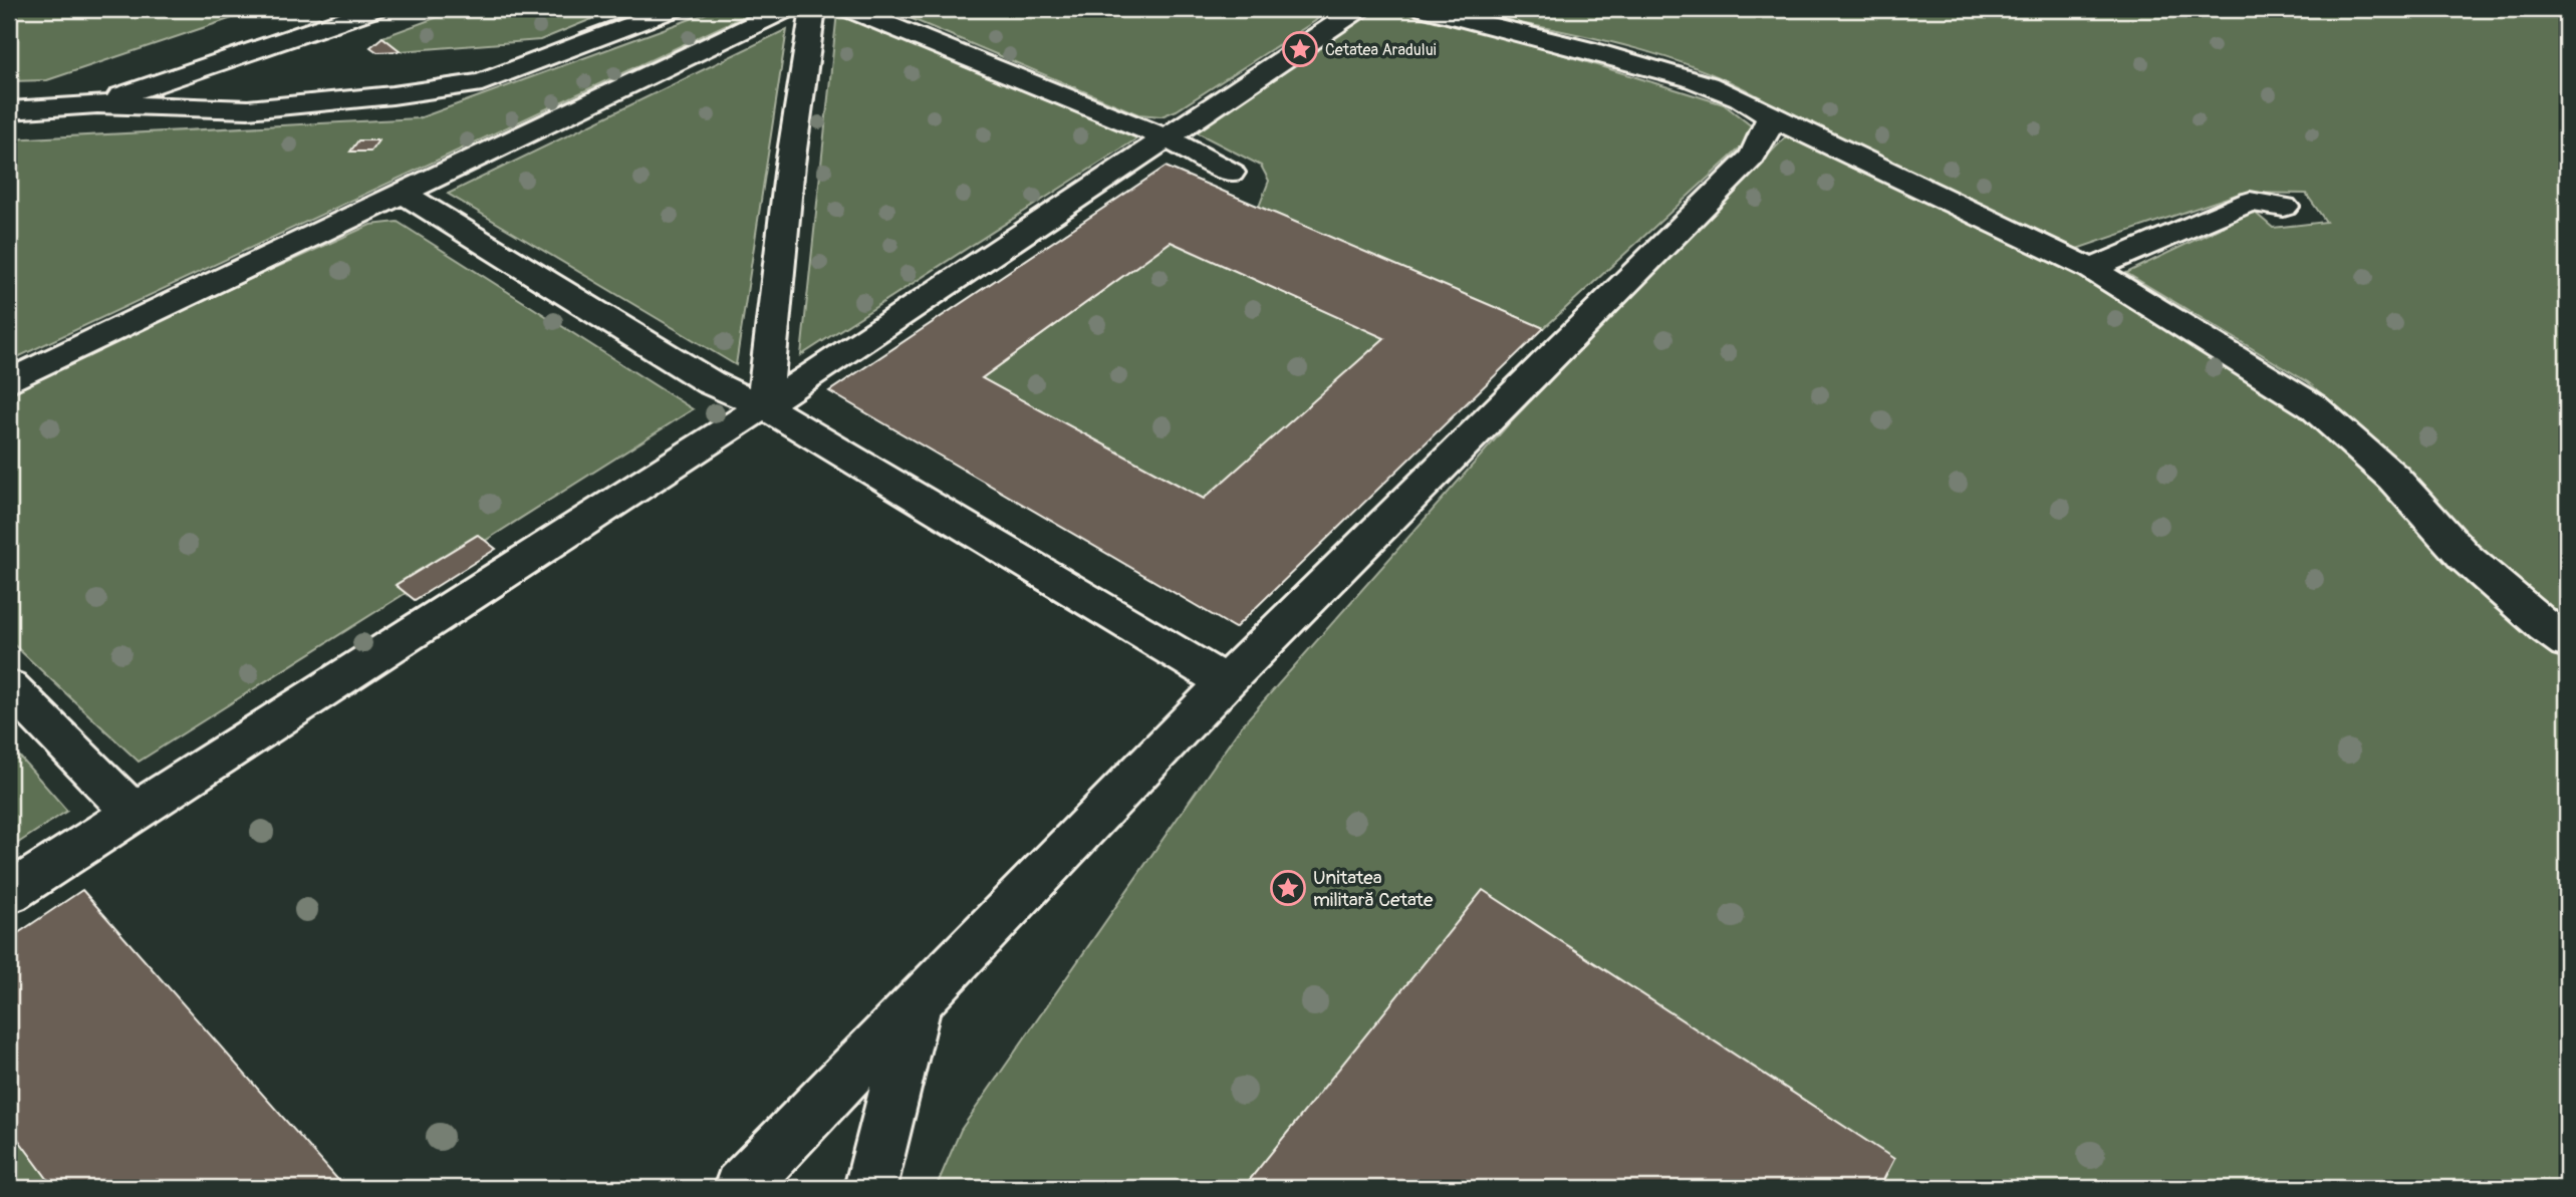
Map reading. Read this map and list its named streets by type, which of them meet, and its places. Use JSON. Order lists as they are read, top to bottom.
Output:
{
  "places": {
    "place": ["Cetatea Aradului", "Unitatea militară Cetate"]
  }
}
